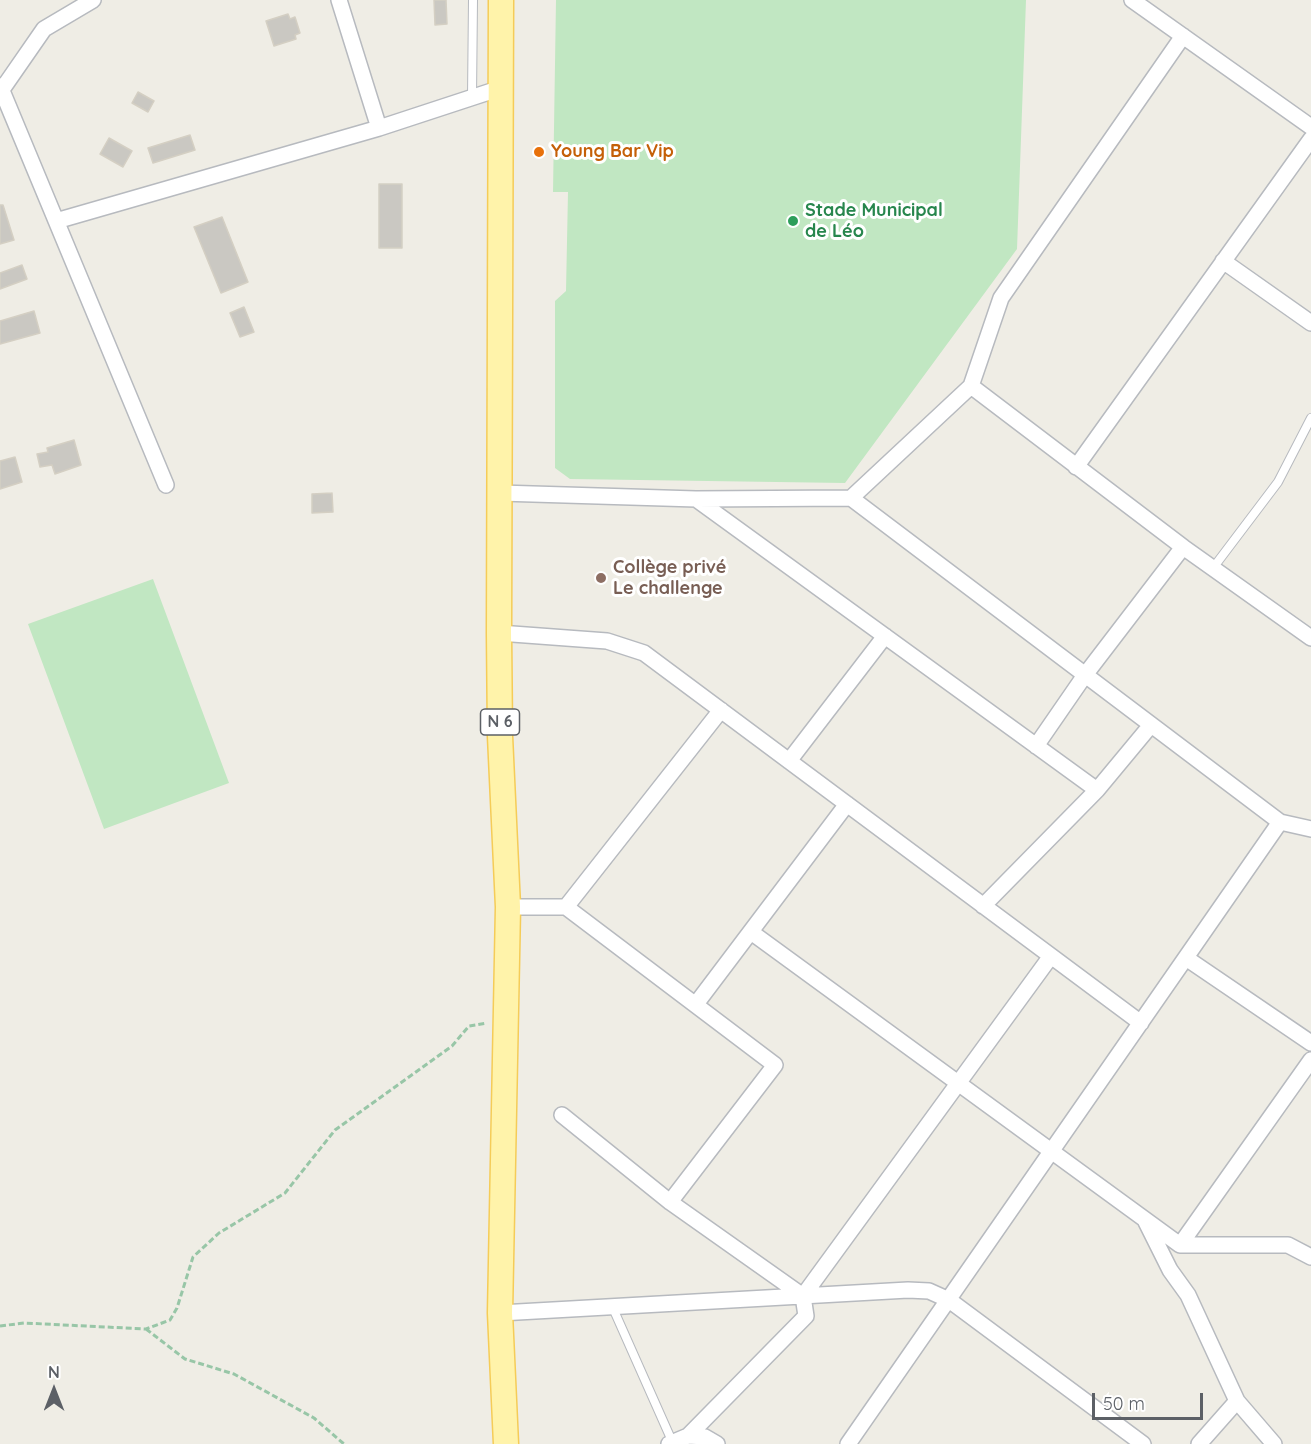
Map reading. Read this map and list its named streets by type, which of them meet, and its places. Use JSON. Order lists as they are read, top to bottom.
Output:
{
  "streets": {
    "main road": ["N 6"]
  },
  "places": ["Young Bar Vip", "Stade Municipal de Léo", "Collège privé Le challenge"],
  "scale_bar": "50 m",
  "north": "top"
}
